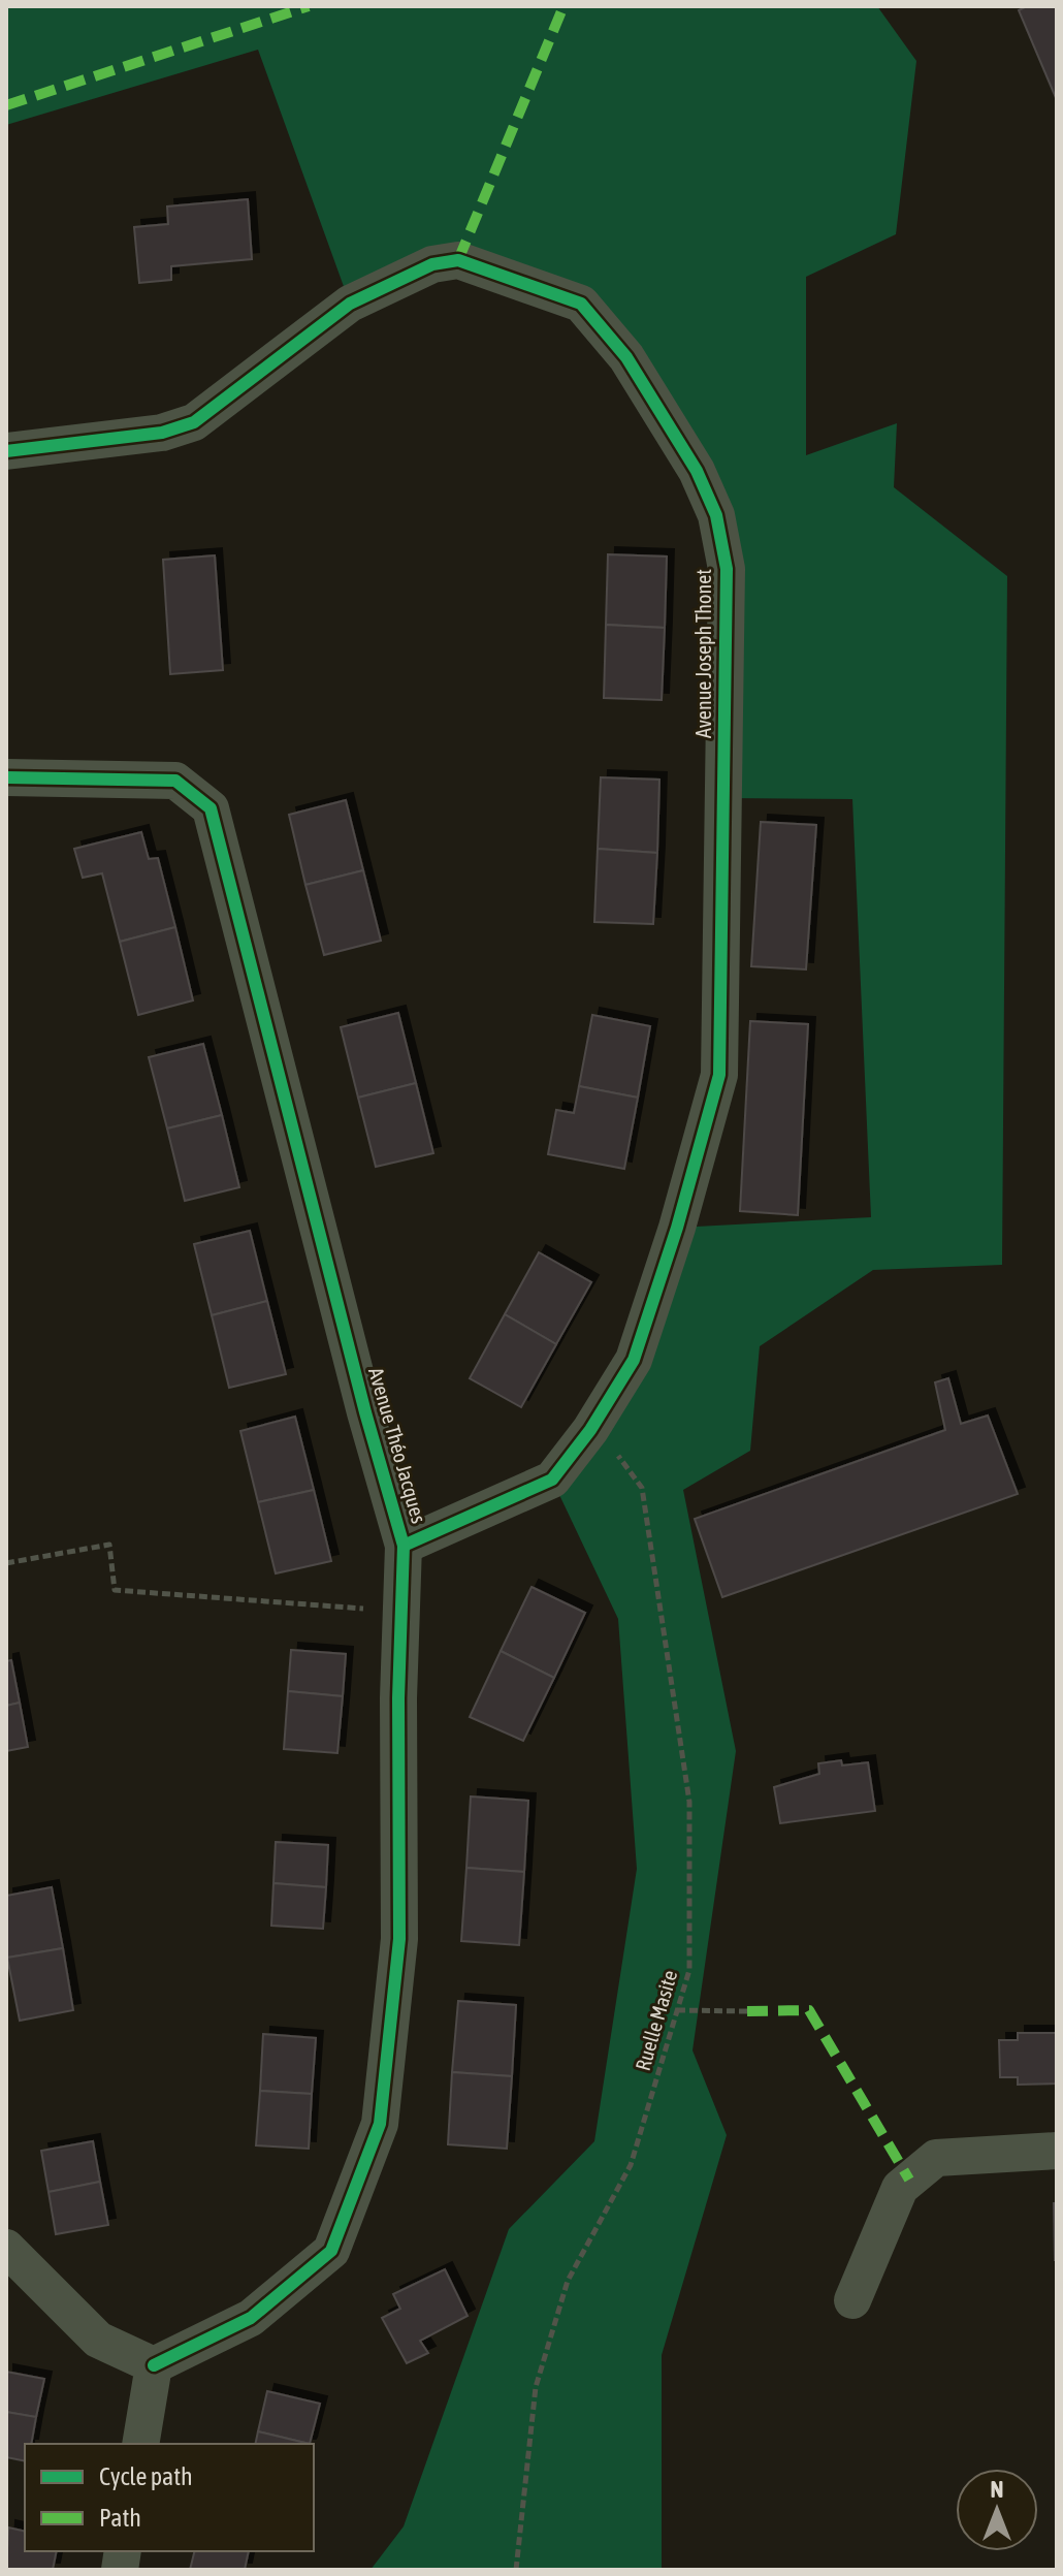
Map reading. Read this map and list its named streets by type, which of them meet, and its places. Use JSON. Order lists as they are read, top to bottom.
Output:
{
  "streets": {
    "street": ["Avenue Joseph Thonet", "Avenue Théo Jacques"],
    "path": ["Ruelle Masite"]
  },
  "crossings": [
    ["Avenue Joseph Thonet", "Avenue Théo Jacques"],
    ["Avenue Joseph Thonet", "Ruelle Masite"]
  ],
  "legend": ["Cycle path", "Path"],
  "north": "top"
}
